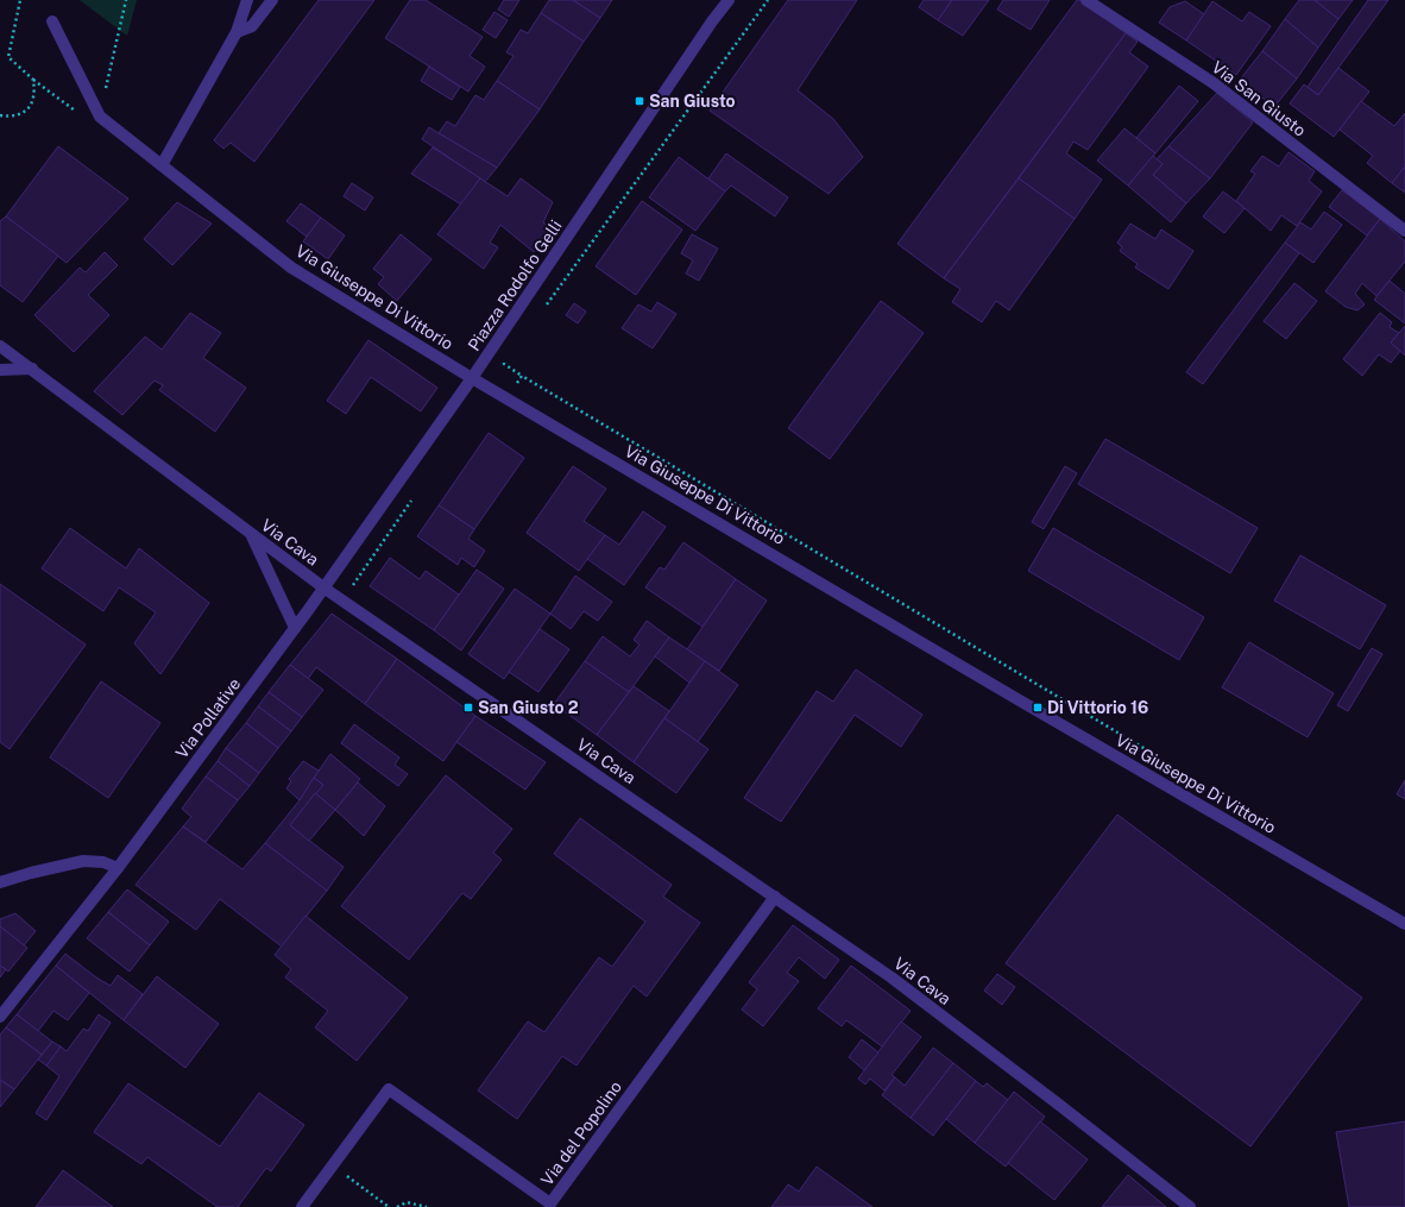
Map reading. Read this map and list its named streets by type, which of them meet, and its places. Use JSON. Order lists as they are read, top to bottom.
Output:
{
  "streets": {
    "street": [
      "Via San Giusto",
      "Piazza Rodolfo Gelli",
      "Via Giuseppe Di Vittorio",
      "Via Cava",
      "Via Pollative",
      "Via del Popolino"
    ]
  },
  "crossings": [
    ["Piazza Rodolfo Gelli", "Via Giuseppe Di Vittorio"],
    ["Piazza Rodolfo Gelli", "Via Cava"],
    ["Piazza Rodolfo Gelli", "Via Pollative"],
    ["Via Cava", "Via Pollative"],
    ["Via Cava", "Via del Popolino"]
  ],
  "places": {
    "transit": ["San Giusto", "San Giusto 2", "Di Vittorio 16"]
  }
}
